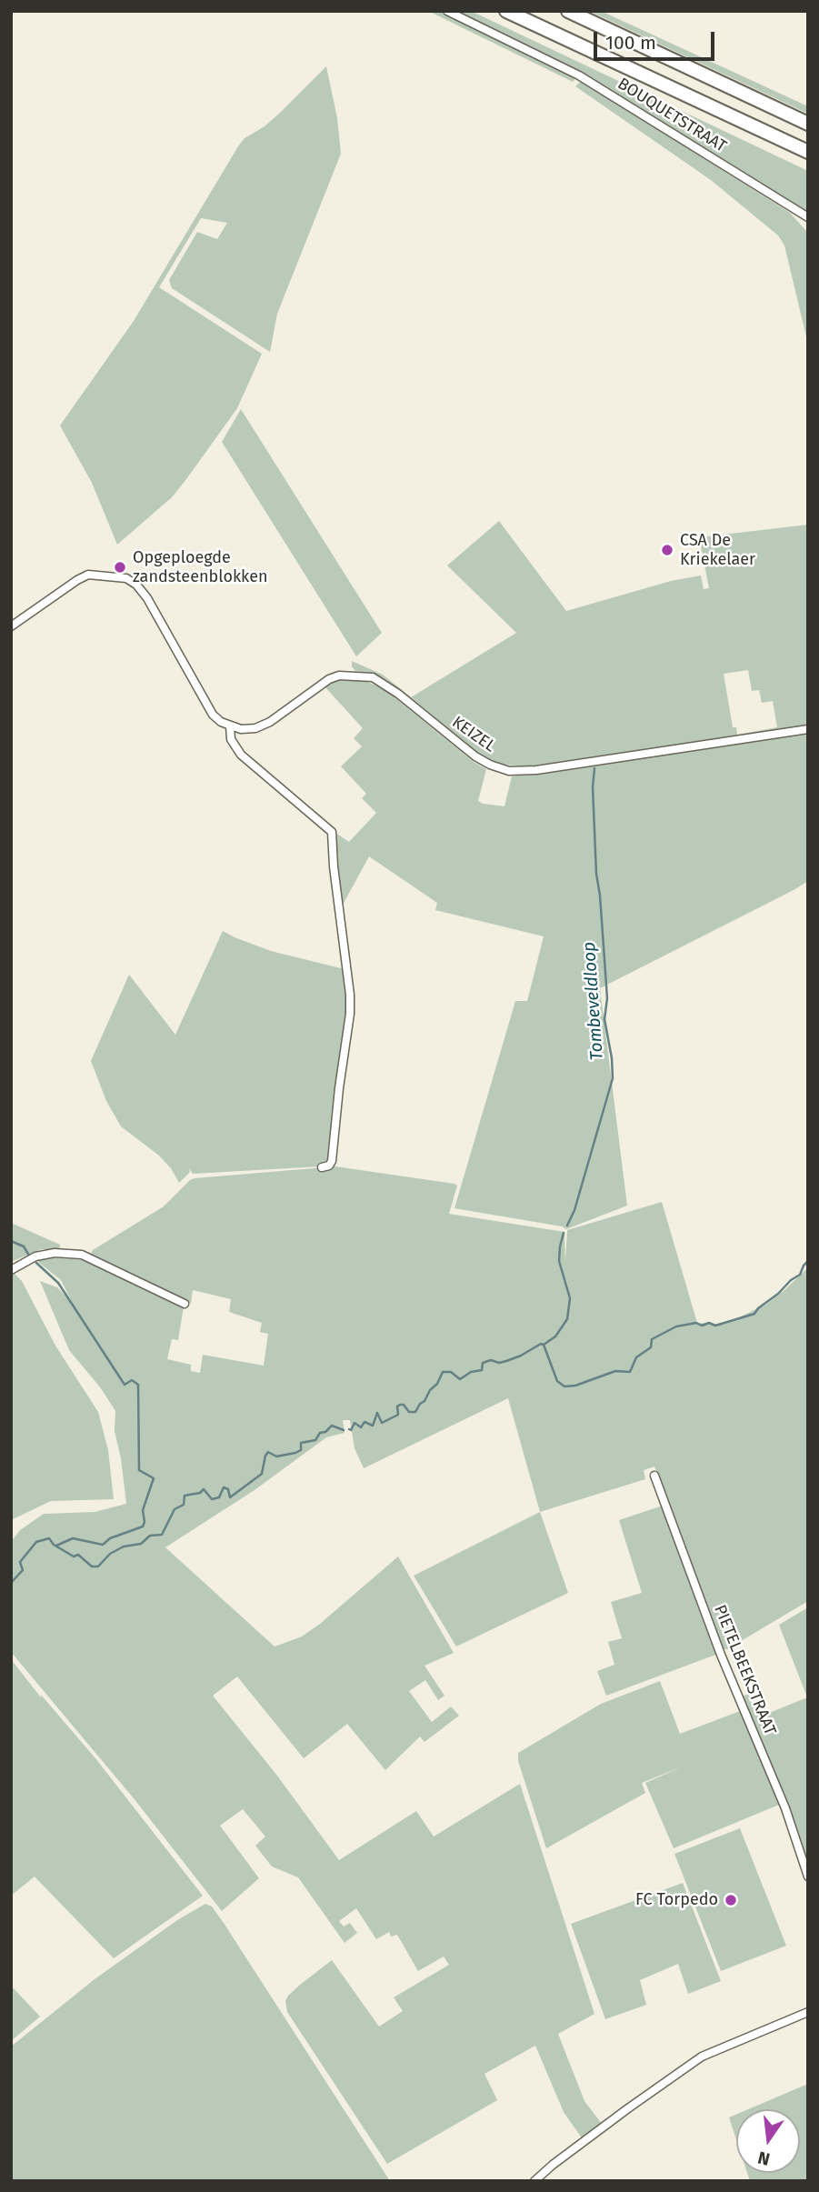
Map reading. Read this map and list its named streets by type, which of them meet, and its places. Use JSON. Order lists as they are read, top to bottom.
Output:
{
  "streets": {
    "street": ["BOUQUETSTRAAT", "KEIZEL", "PIETELBEEKSTRAAT"]
  },
  "water": ["Tombeveldloop"],
  "places": ["CSA De Kriekelaer", "Opgeploegde zandsteenblokken", "FC Torpedo"],
  "scale_bar": "100 m",
  "north": "bottom"
}
